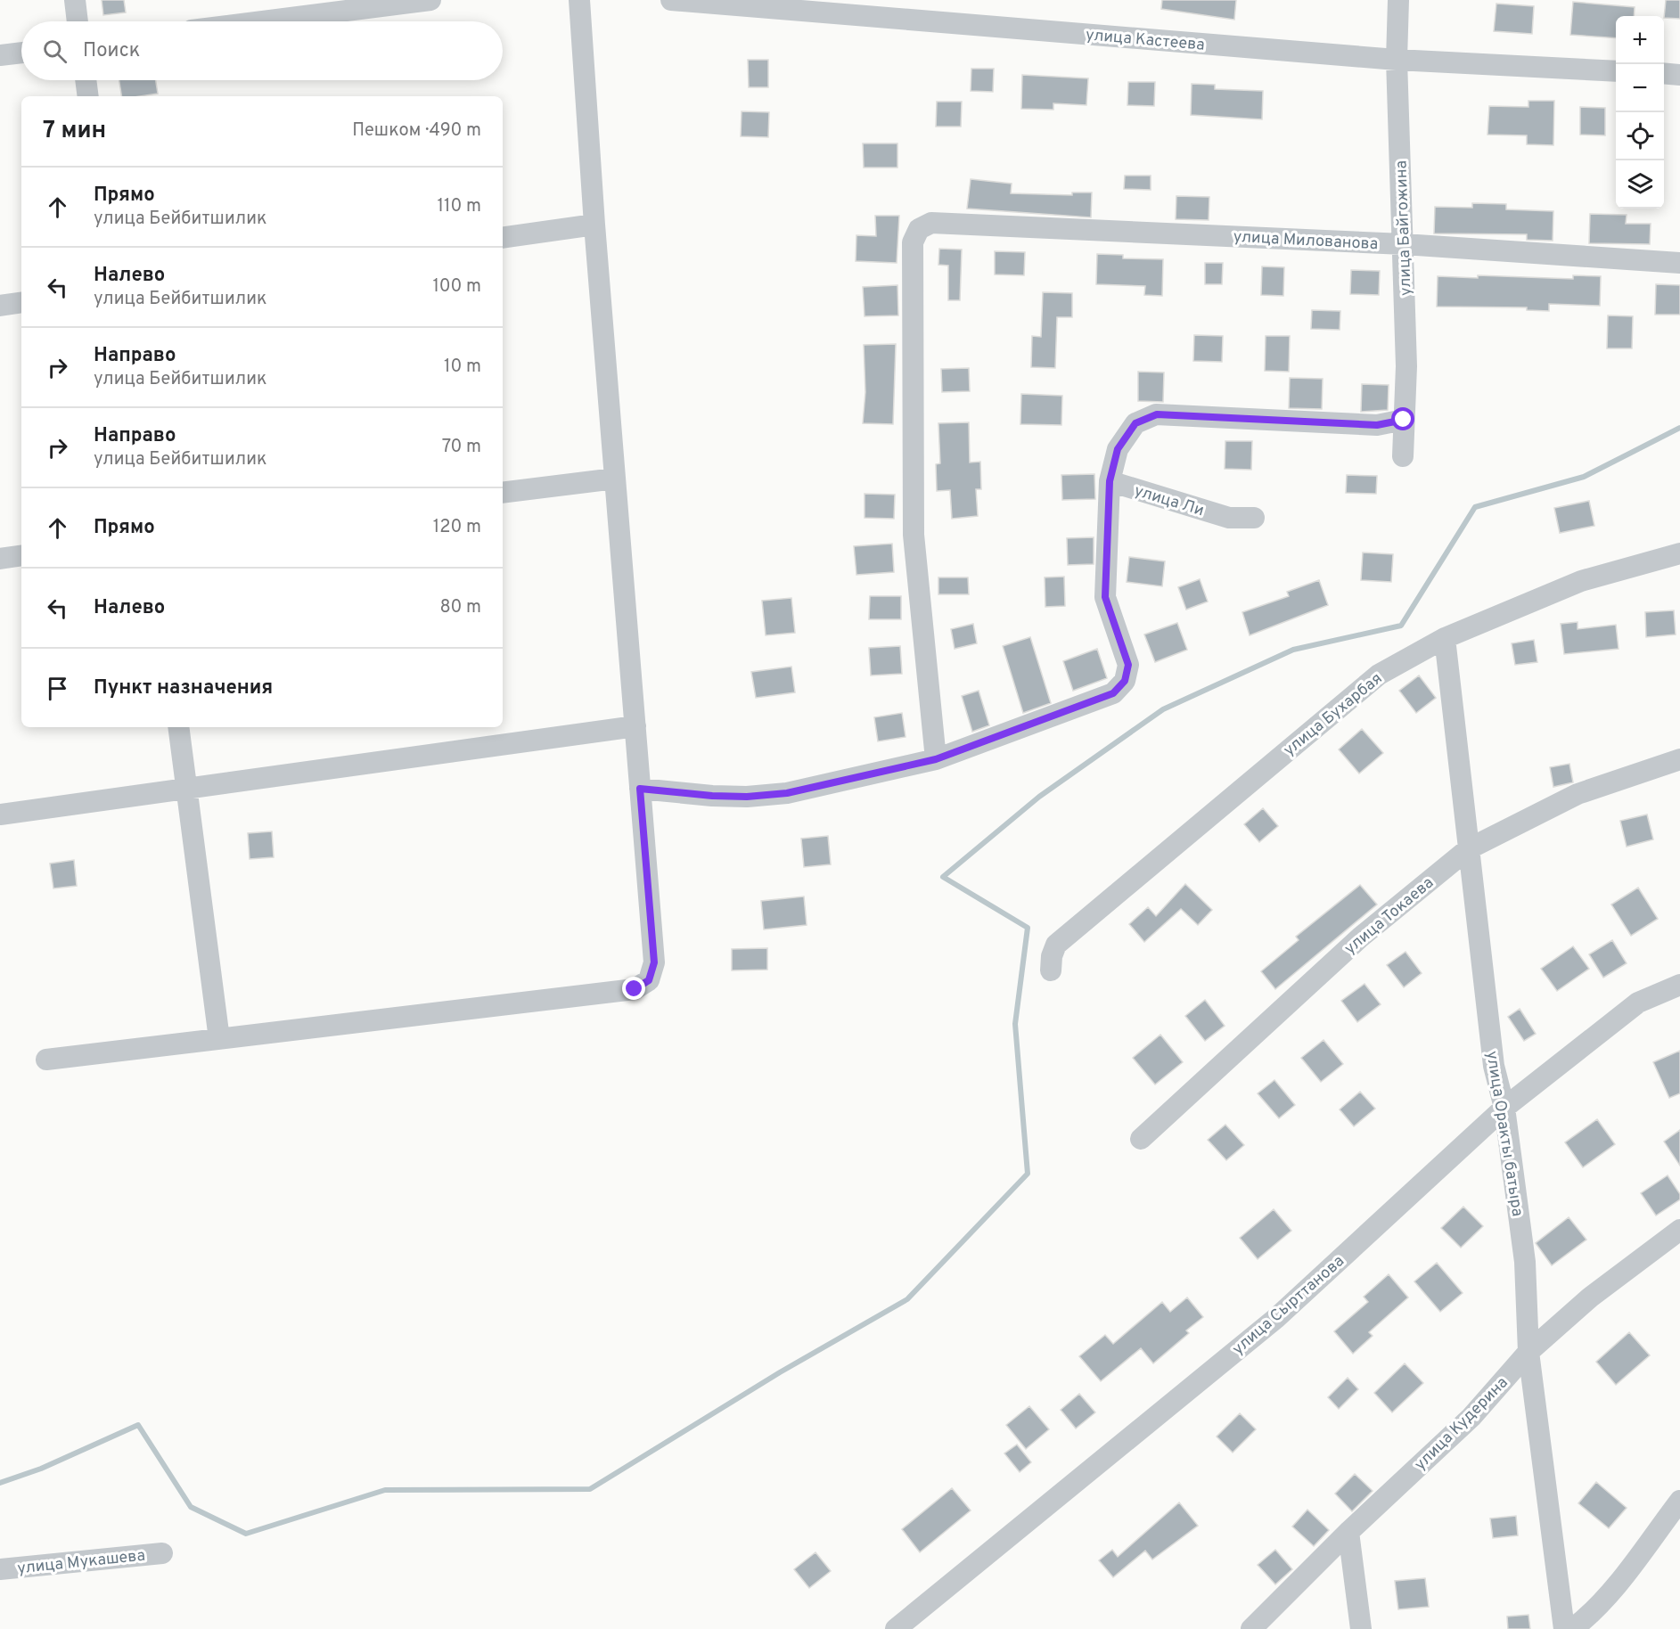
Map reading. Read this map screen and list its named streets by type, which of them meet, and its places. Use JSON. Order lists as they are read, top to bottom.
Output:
{
  "streets": {
    "street": [
      "улица Кастеева",
      "улица Байгожина",
      "улица Милованова",
      "улица Ли",
      "улица Бухарбая",
      "улица Токаева",
      "улица Оракты батыра",
      "улица Сырттанова",
      "улица Кудерина",
      "улица Мукашева"
    ]
  },
  "crossings": [
    ["улица Кастеева", "улица Байгожина"],
    ["улица Байгожина", "улица Милованова"],
    ["улица Бухарбая", "улица Оракты батыра"],
    ["улица Токаева", "улица Оракты батыра"],
    ["улица Оракты батыра", "улица Сырттанова"],
    ["улица Оракты батыра", "улица Кудерина"]
  ],
  "page": {
    "map_buttons": ["+", "−"],
    "search": "Поиск",
    "heading": ["7 мин", "Пешком · 490 m"],
    "list": [
      ["Прямо", "улица Бейбитшилик", "110 m"],
      ["Налево", "улица Бейбитшилик", "100 m"],
      ["Направо", "улица Бейбитшилик", "10 m"],
      ["Направо", "улица Бейбитшилик", "70 m"],
      ["Прямо", "120 m"],
      ["Налево", "80 m"],
      "Пункт назначения"
    ]
  }
}
